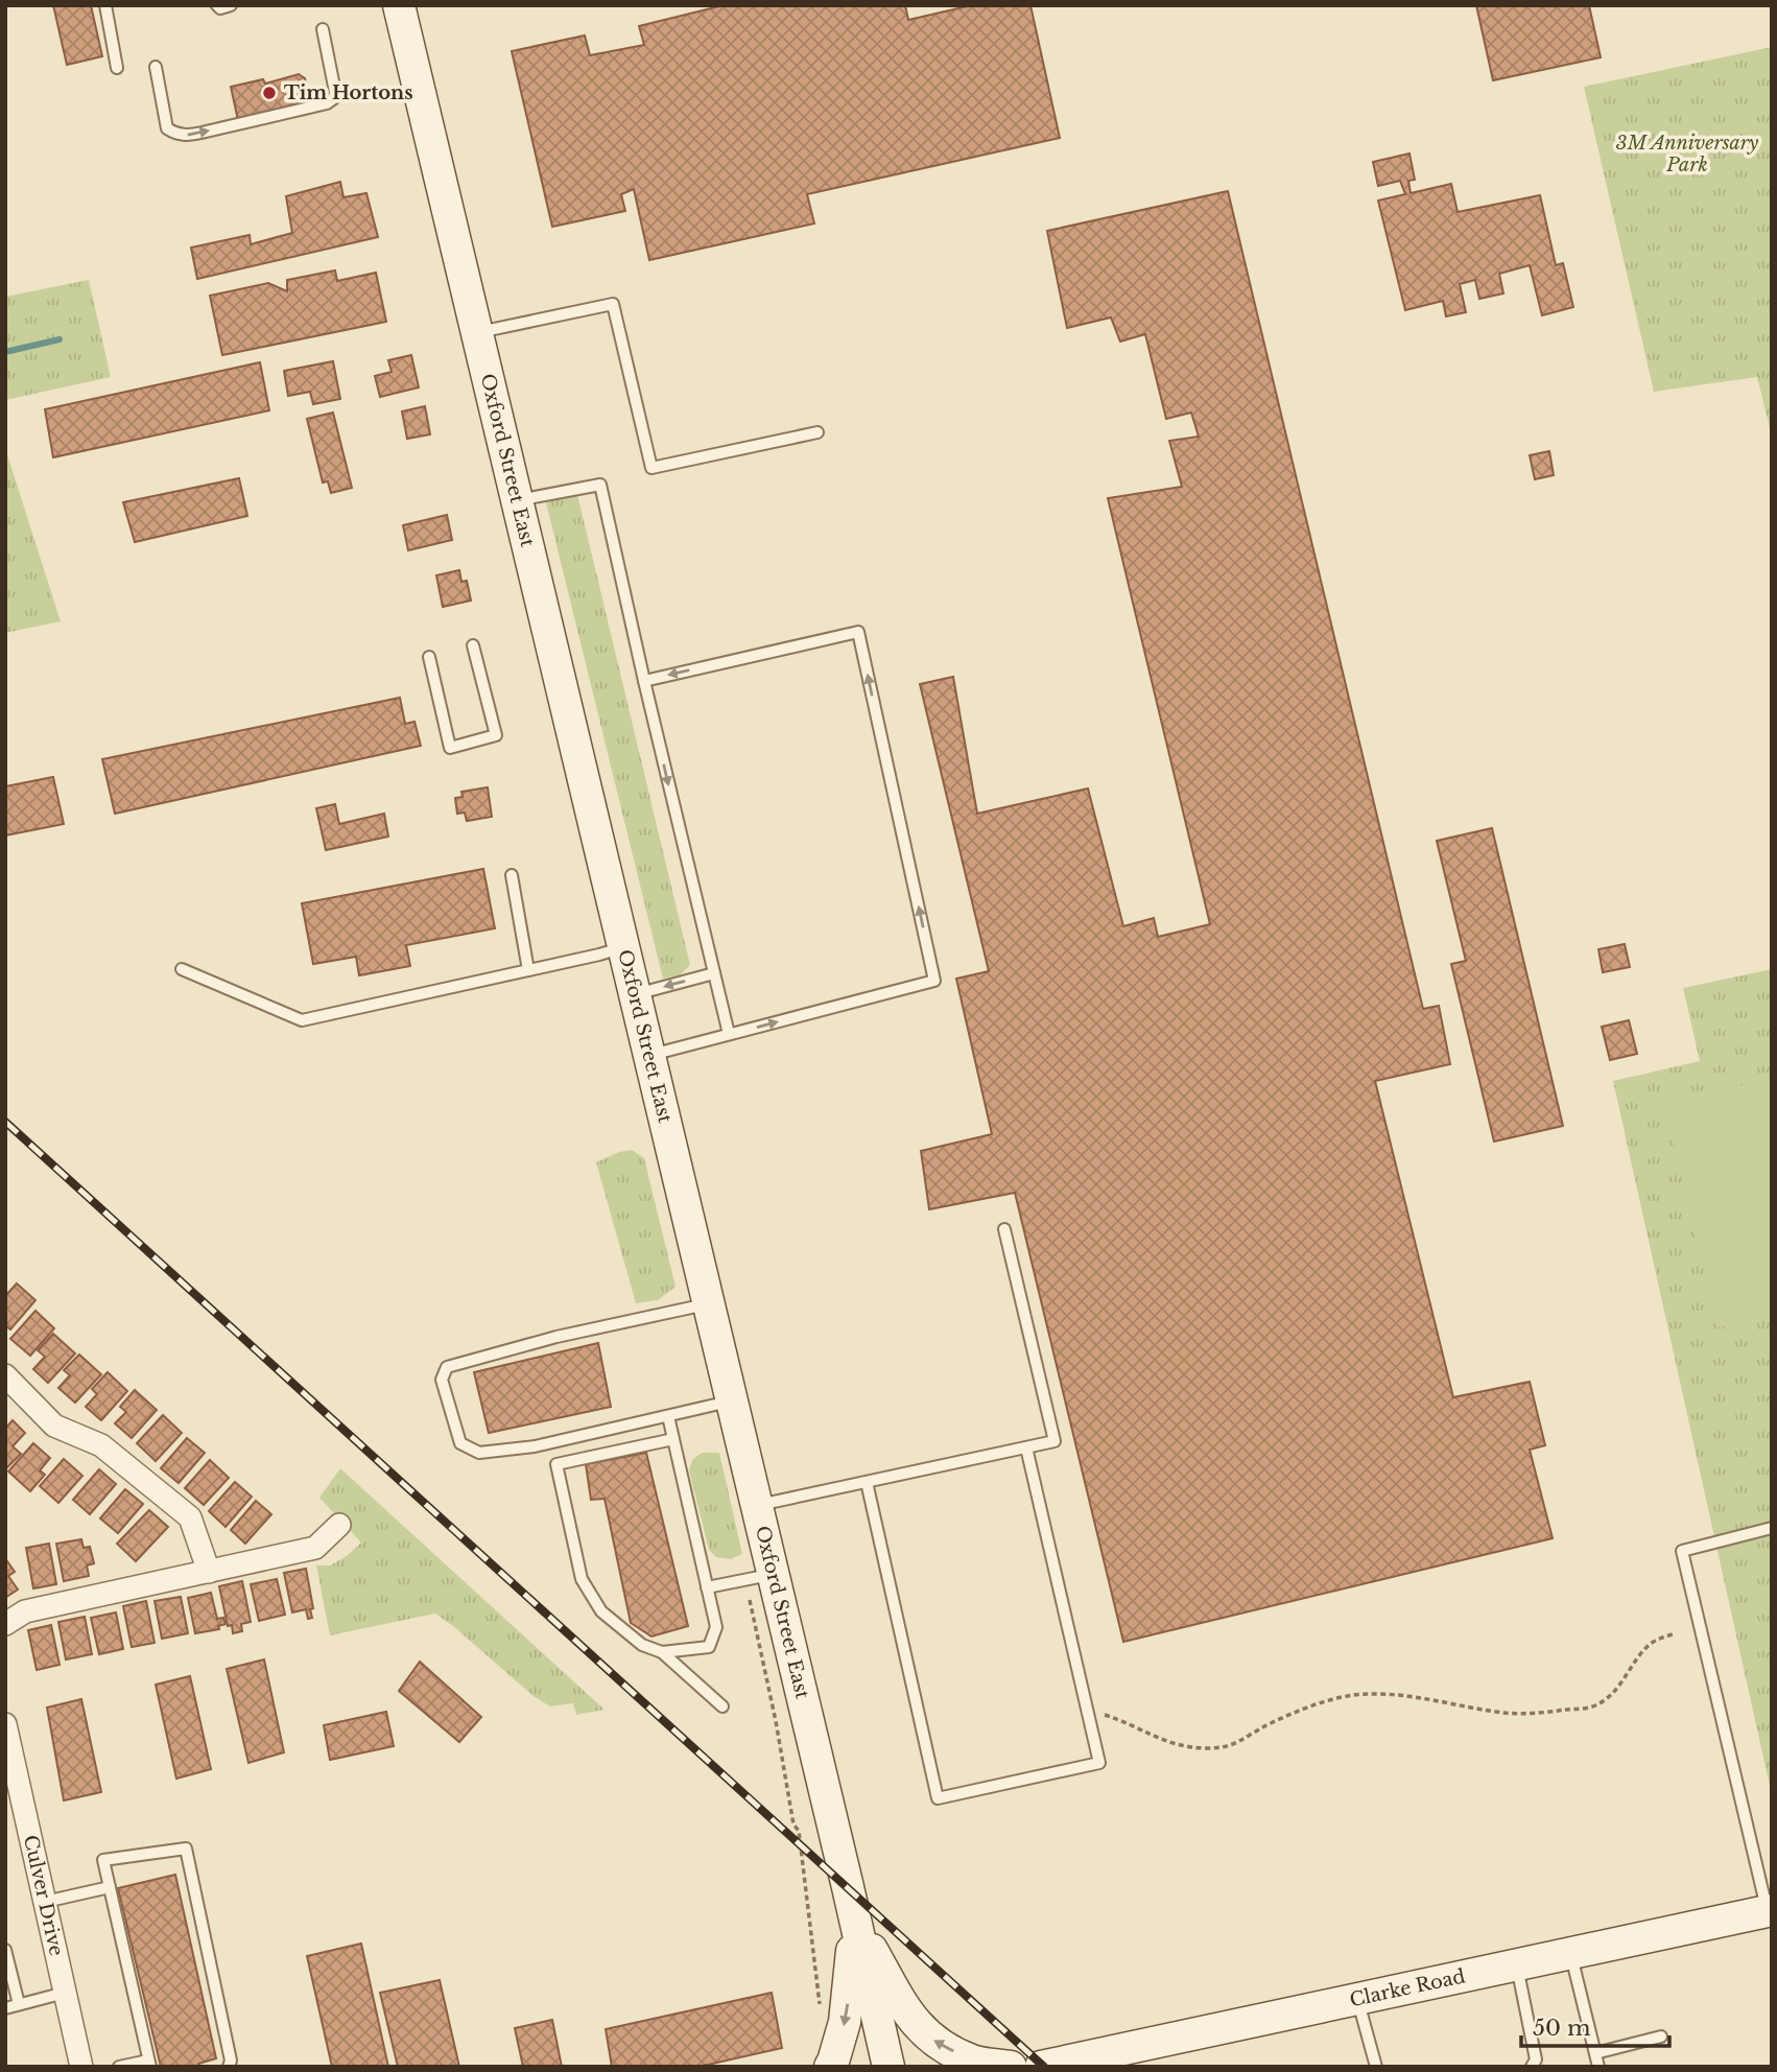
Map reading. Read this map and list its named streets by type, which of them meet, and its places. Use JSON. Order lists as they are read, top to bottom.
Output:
{
  "streets": {
    "main road": ["Oxford Street East", "Clarke Road"],
    "street": ["Culver Drive"]
  },
  "parks": ["3M Anniversary Park"],
  "places": ["Tim Hortons"],
  "scale_bar": "50 m"
}
